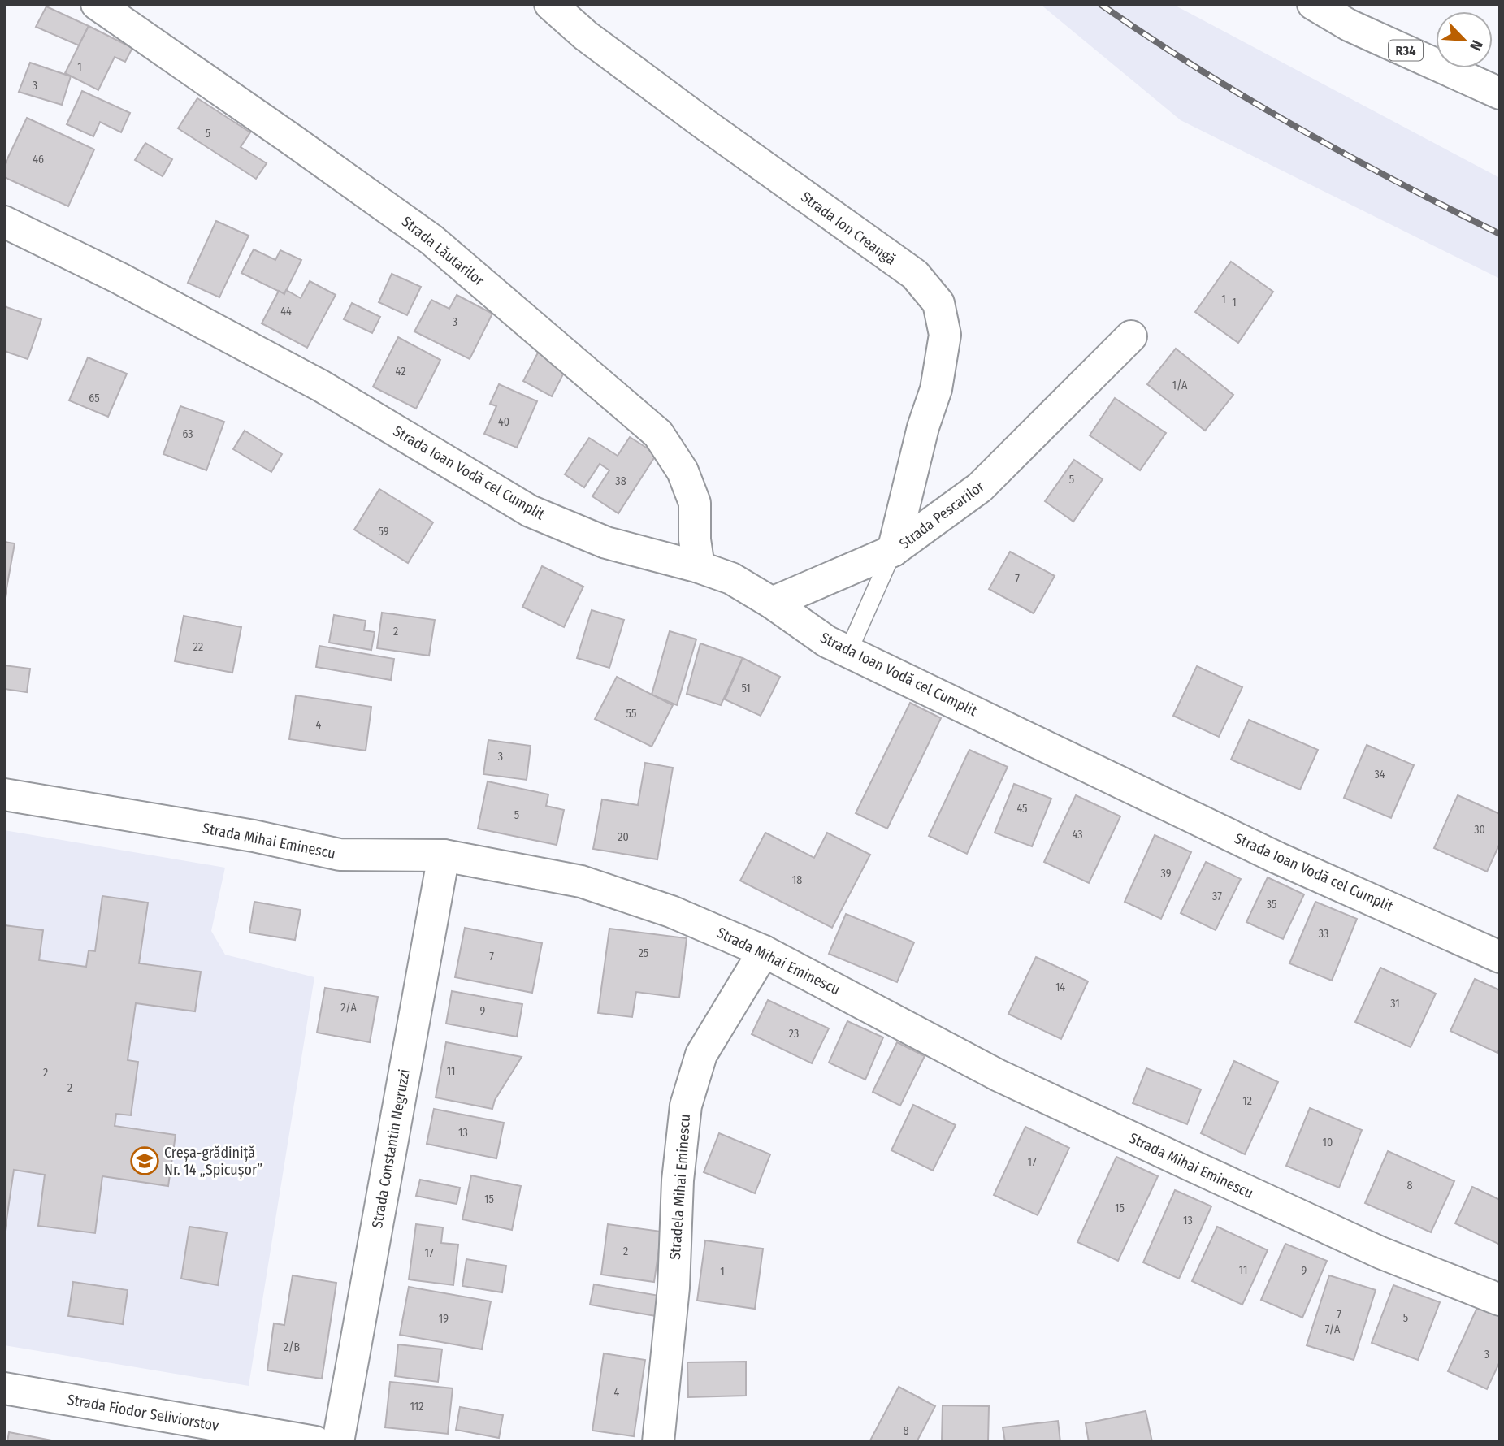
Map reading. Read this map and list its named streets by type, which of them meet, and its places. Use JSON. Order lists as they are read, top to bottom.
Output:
{
  "streets": {
    "street": [
      "R34",
      "Strada Ion Creangă",
      "Strada Lăutarilor",
      "Strada Ioan Vodă cel Cumplit",
      "Strada Pescarilor",
      "Strada Mihai Eminescu",
      "Strada Constantin Negruzzi",
      "Stradela Mihai Eminescu",
      "Strada Fiodor Seliviorstov"
    ]
  },
  "crossings": [
    ["Strada Ion Creangă", "Strada Pescarilor"],
    ["Strada Lăutarilor", "Strada Ioan Vodă cel Cumplit"],
    ["Strada Ioan Vodă cel Cumplit", "Strada Pescarilor"],
    ["Strada Mihai Eminescu", "Strada Constantin Negruzzi"],
    ["Strada Mihai Eminescu", "Stradela Mihai Eminescu"]
  ],
  "places": {
    "school or university": ["Creșa-grădiniță Nr. 14 „Spicușor”"]
  },
  "house_numbers": [
    "1",
    "3",
    "5",
    "46",
    "1",
    "1",
    "44",
    "3",
    "42",
    "1/A",
    "65",
    "40",
    "63",
    "5",
    "38",
    "59",
    "7",
    "2",
    "22",
    "51",
    "55",
    "4",
    "3",
    "34",
    "45",
    "5",
    "30",
    "43",
    "20",
    "39",
    "18",
    "37",
    "35",
    "33",
    "25",
    "7",
    "14",
    "31",
    "2/A",
    "9",
    "23",
    "11",
    "2",
    "2",
    "12",
    "13",
    "10",
    "17",
    "8",
    "15",
    "15",
    "13",
    "2",
    "17",
    "11",
    "9",
    "1",
    "7",
    "5",
    "19",
    "7/A",
    "2/B",
    "3",
    "4",
    "112",
    "8"
  ],
  "north": "bottom right"
}
